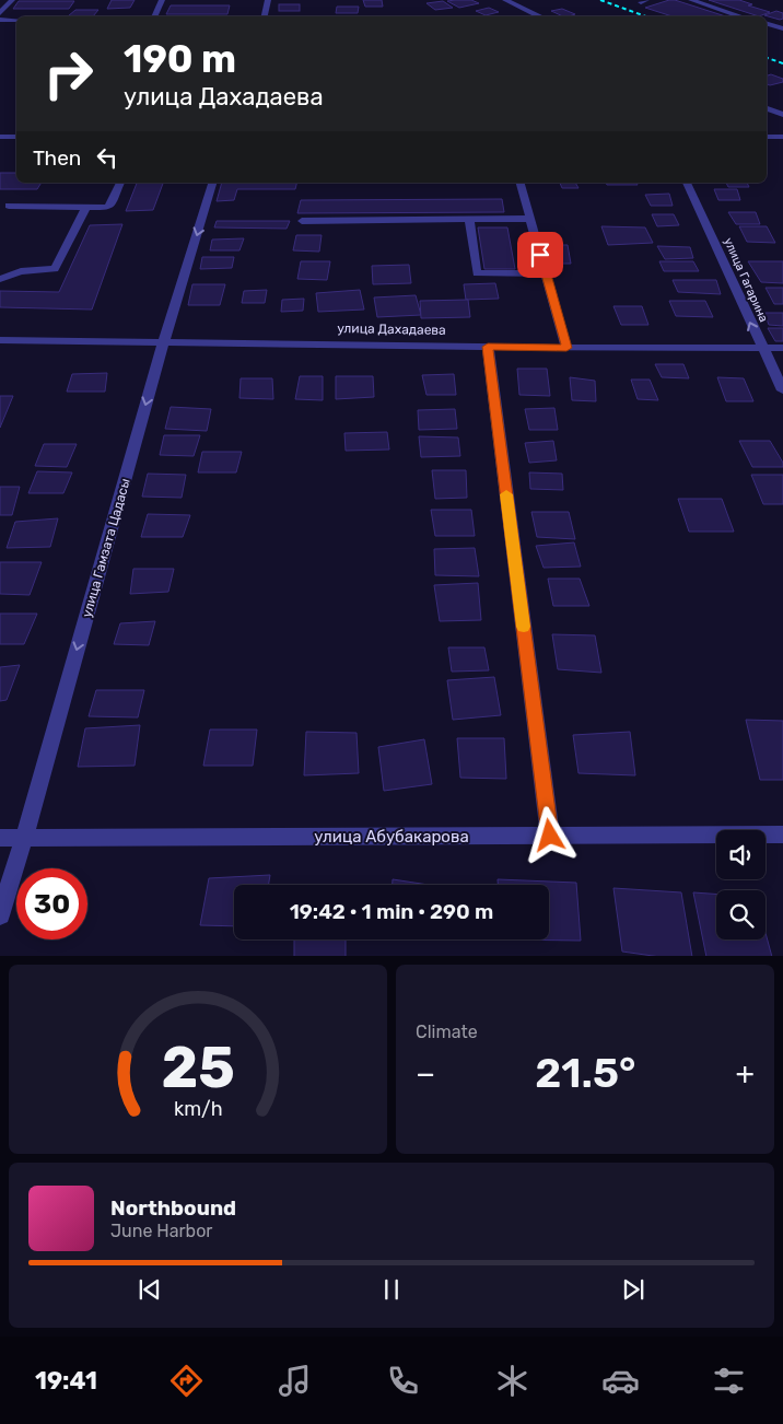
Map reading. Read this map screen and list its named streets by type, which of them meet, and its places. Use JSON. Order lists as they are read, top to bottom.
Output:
{
  "streets": {
    "street": [
      "улица Гагарина",
      "улица Дахадаева",
      "улица Гамзата Цадасы",
      "улица Абубакарова"
    ]
  },
  "crossings": [
    ["улица Гагарина", "улица Дахадаева"],
    ["улица Дахадаева", "улица Гамзата Цадасы"],
    ["улица Гамзата Цадасы", "улица Абубакарова"]
  ],
  "one_way": ["улица Гагарина", "улица Гамзата Цадасы"],
  "page": {
    "turn": ["190 m", "улица Дахадаева"],
    "then": "Then",
    "limit": "30",
    "trip": "19:42 · 1 min · 290 m",
    "tile": "Climate",
    "heat": ["−", "21.5°", "+"],
    "song": ["Northbound", "June Harbor"],
    "tabs": "19:41",
    "gauge": ["25", "km/h"]
  }
}
